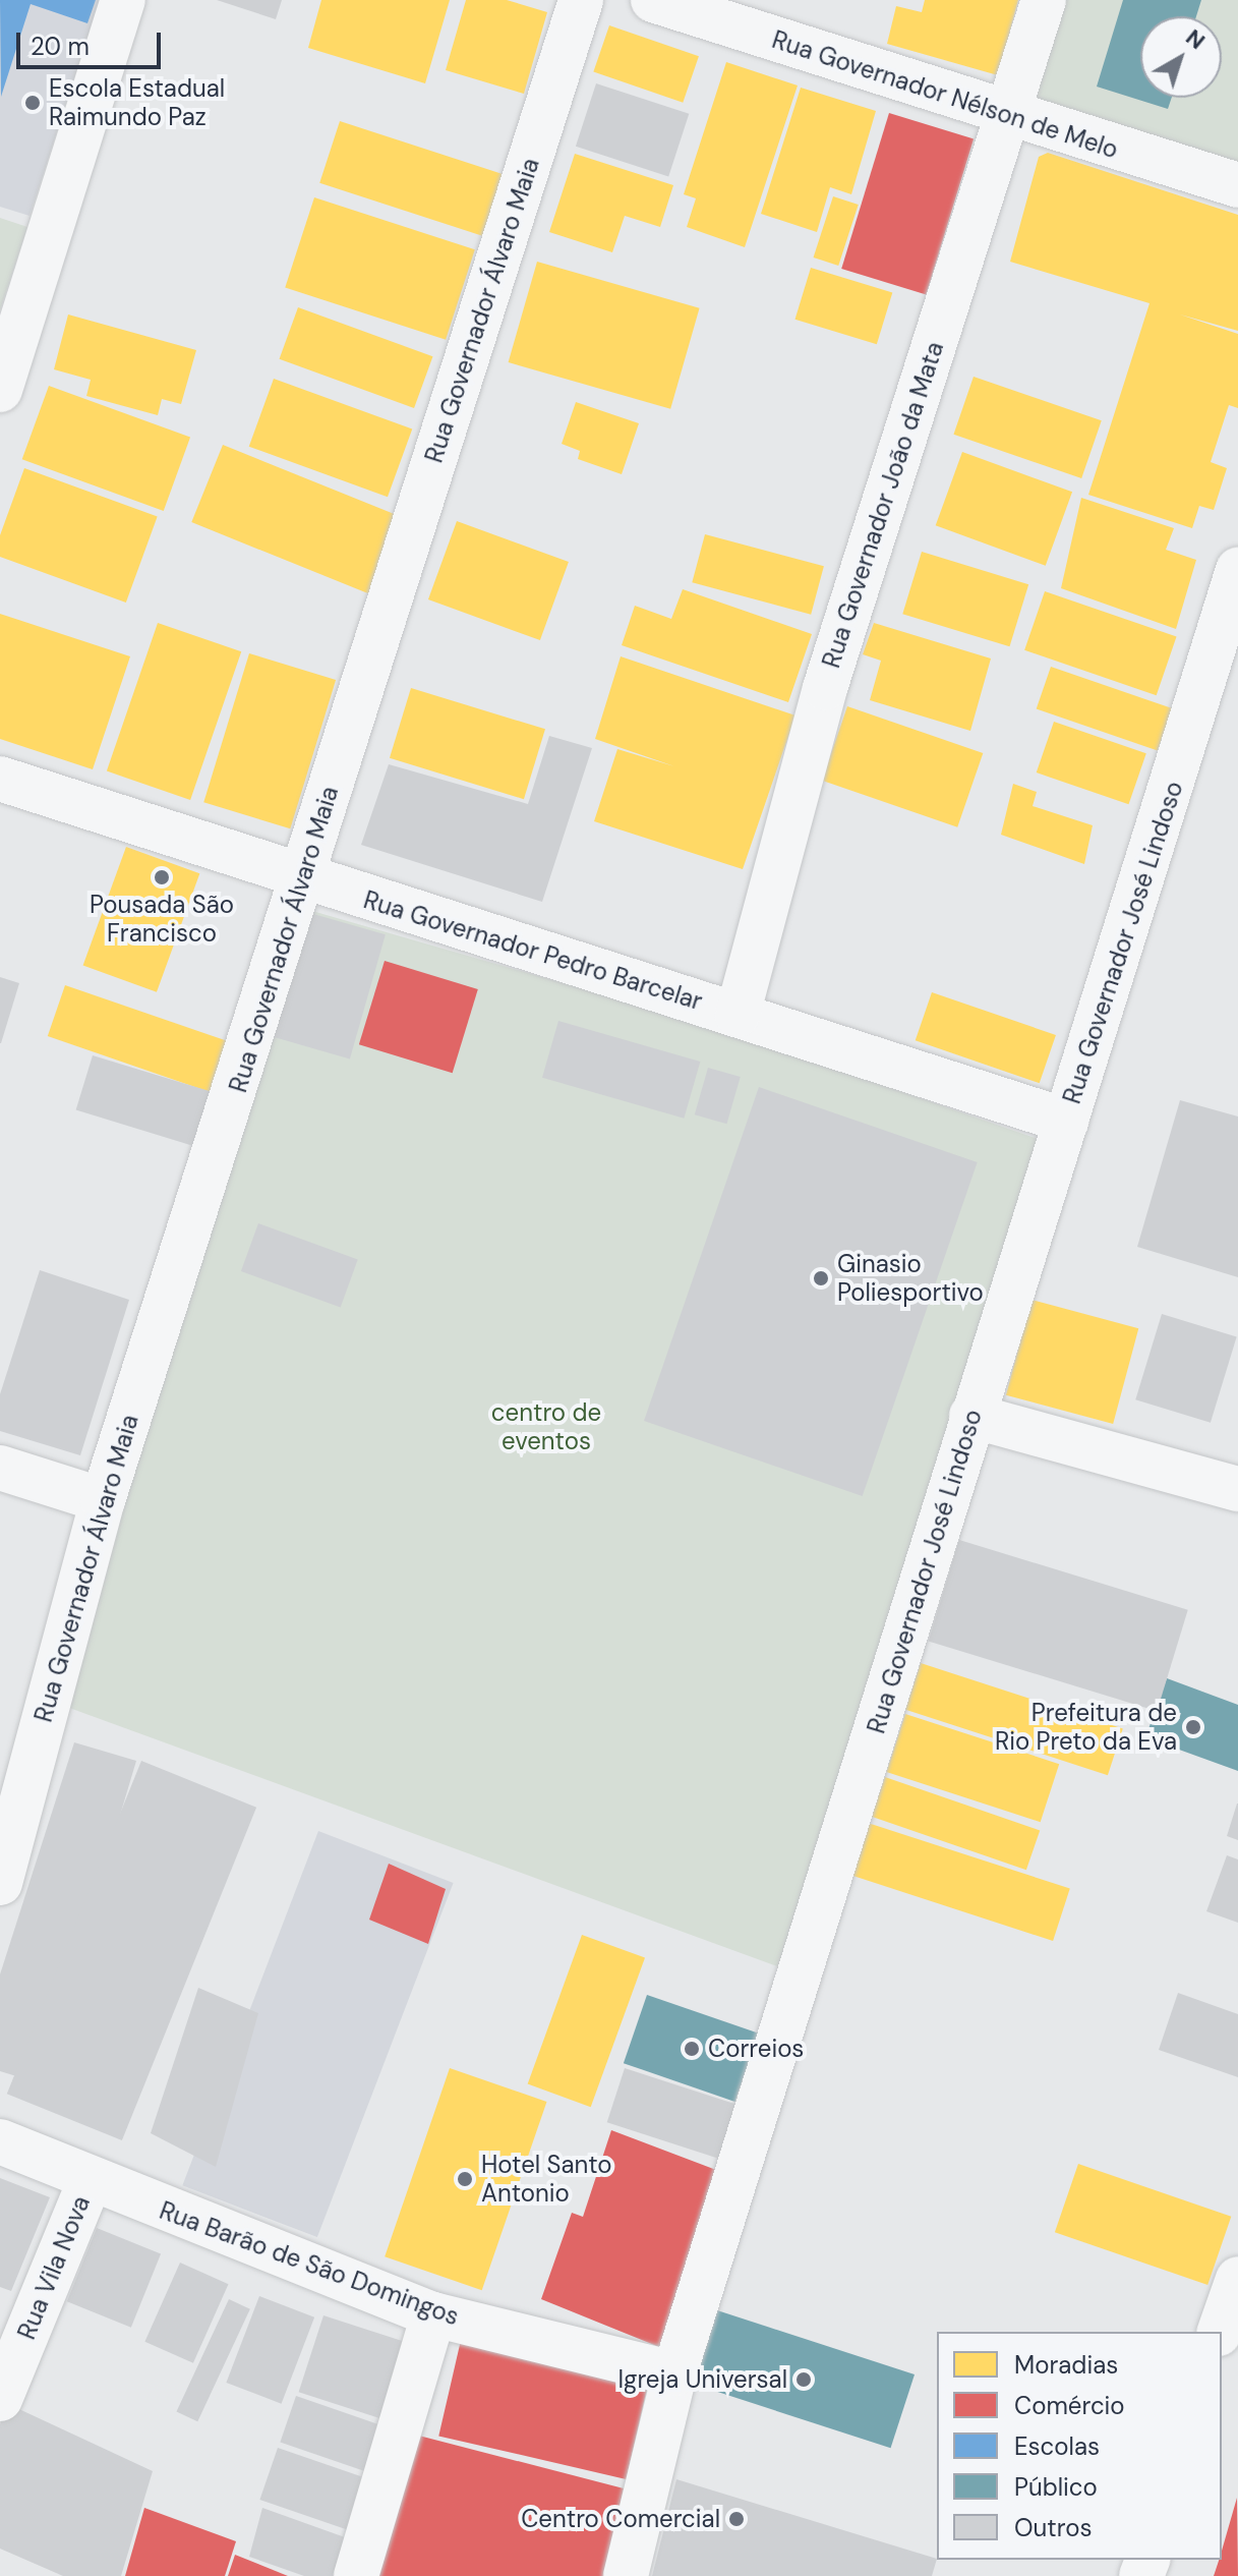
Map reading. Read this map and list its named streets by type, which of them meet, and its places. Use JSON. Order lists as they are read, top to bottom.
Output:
{
  "streets": {
    "street": [
      "Rua Governador Nélson de Melo",
      "Rua Governador Álvaro Maia",
      "Rua Governador João da Mata",
      "Rua Governador José Lindoso",
      "Rua Governador Pedro Barcelar",
      "Rua Barão de São Domingos",
      "Rua Vila Nova"
    ]
  },
  "crossings": [
    ["Rua Governador Nélson de Melo", "Rua Governador João da Mata"],
    ["Rua Governador Álvaro Maia", "Rua Governador Pedro Barcelar"],
    ["Rua Governador João da Mata", "Rua Governador Pedro Barcelar"],
    ["Rua Governador José Lindoso", "Rua Governador Pedro Barcelar"],
    ["Rua Governador José Lindoso", "Rua Barão de São Domingos"],
    ["Rua Barão de São Domingos", "Rua Vila Nova"]
  ],
  "parks": ["centro de eventos"],
  "places": [
    "Escola Estadual Raimundo Paz",
    "Pousada São Francisco",
    "Ginasio Poliesportivo",
    "Prefeitura de Rio Preto da Eva",
    "Correios",
    "Hotel Santo Antonio",
    "Igreja Universal",
    "Centro Comercial"
  ],
  "legend": [
    "Moradias",
    "Comércio",
    "Escolas",
    "Público",
    "Outros"
  ],
  "scale_bar": "20 m",
  "north": "top right"
}
